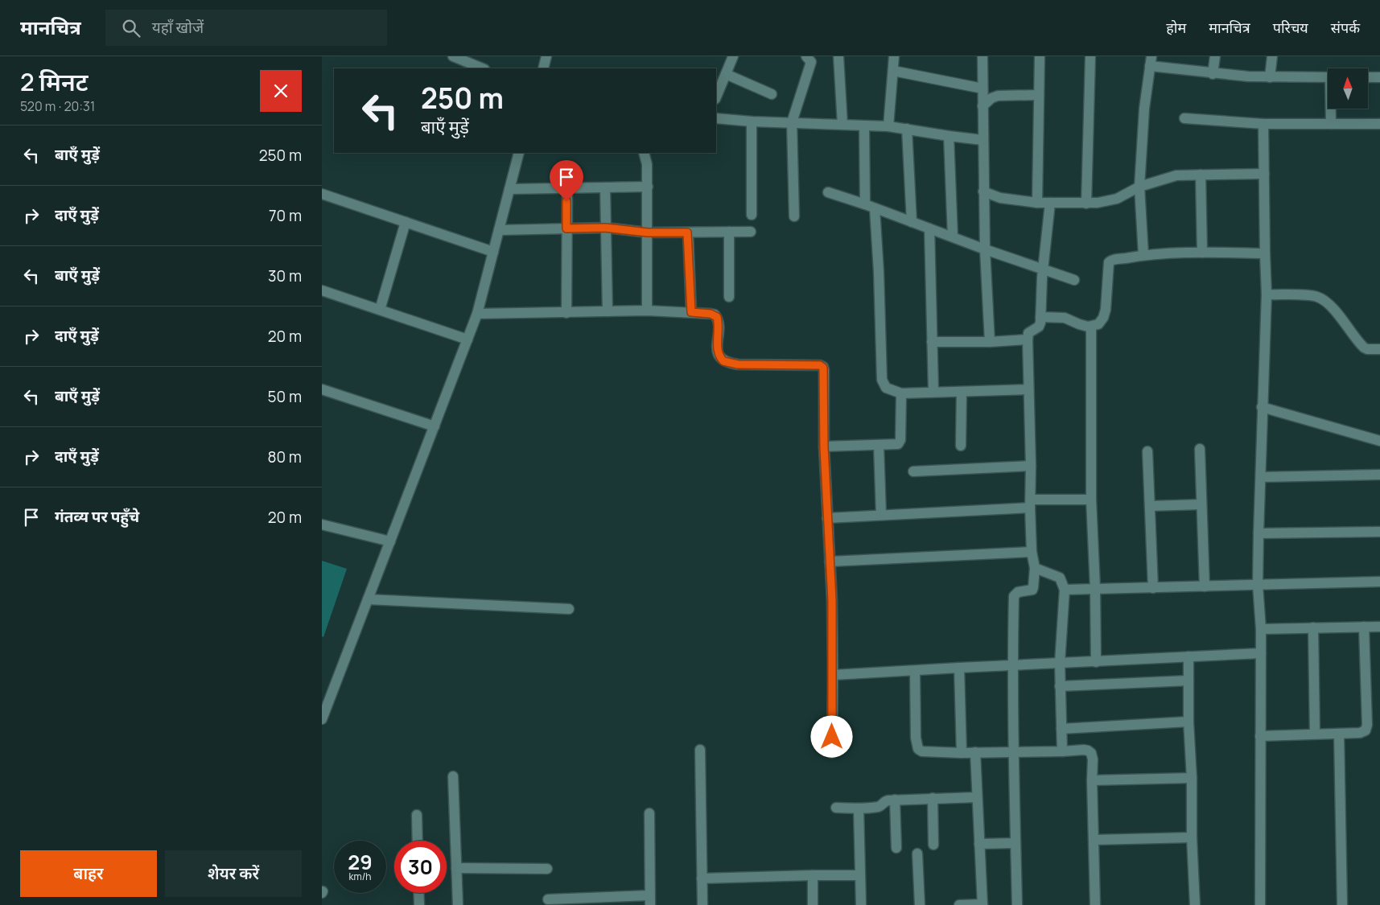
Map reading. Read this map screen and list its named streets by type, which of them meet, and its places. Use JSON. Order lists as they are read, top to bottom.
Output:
{
  "north": "top",
  "page": {
    "header": "मानचित्र",
    "search": "यहाँ खोजें",
    "nav": [
      "होम",
      "मानचित्र",
      "परिचय",
      "संपर्क"
    ],
    "heading": ["2 मिनट", "520 m · 20:31"],
    "turn": ["250 m", "बाएँ मुड़ें"],
    "list": [
      {
        "name": "बाएँ मुड़ें",
        "value": "250 m"
      },
      {
        "name": "दाएँ मुड़ें",
        "value": "70 m"
      },
      {
        "name": "बाएँ मुड़ें",
        "value": "30 m"
      },
      {
        "name": "दाएँ मुड़ें",
        "value": "20 m"
      },
      {
        "name": "बाएँ मुड़ें",
        "value": "50 m"
      },
      {
        "name": "दाएँ मुड़ें",
        "value": "80 m"
      },
      {
        "name": "गंतव्य पर पहुँचे",
        "value": "20 m"
      }
    ],
    "speed": "29 km/h",
    "limit": "30",
    "buttons": ["बाहर", "शेयर करें"]
  }
}
